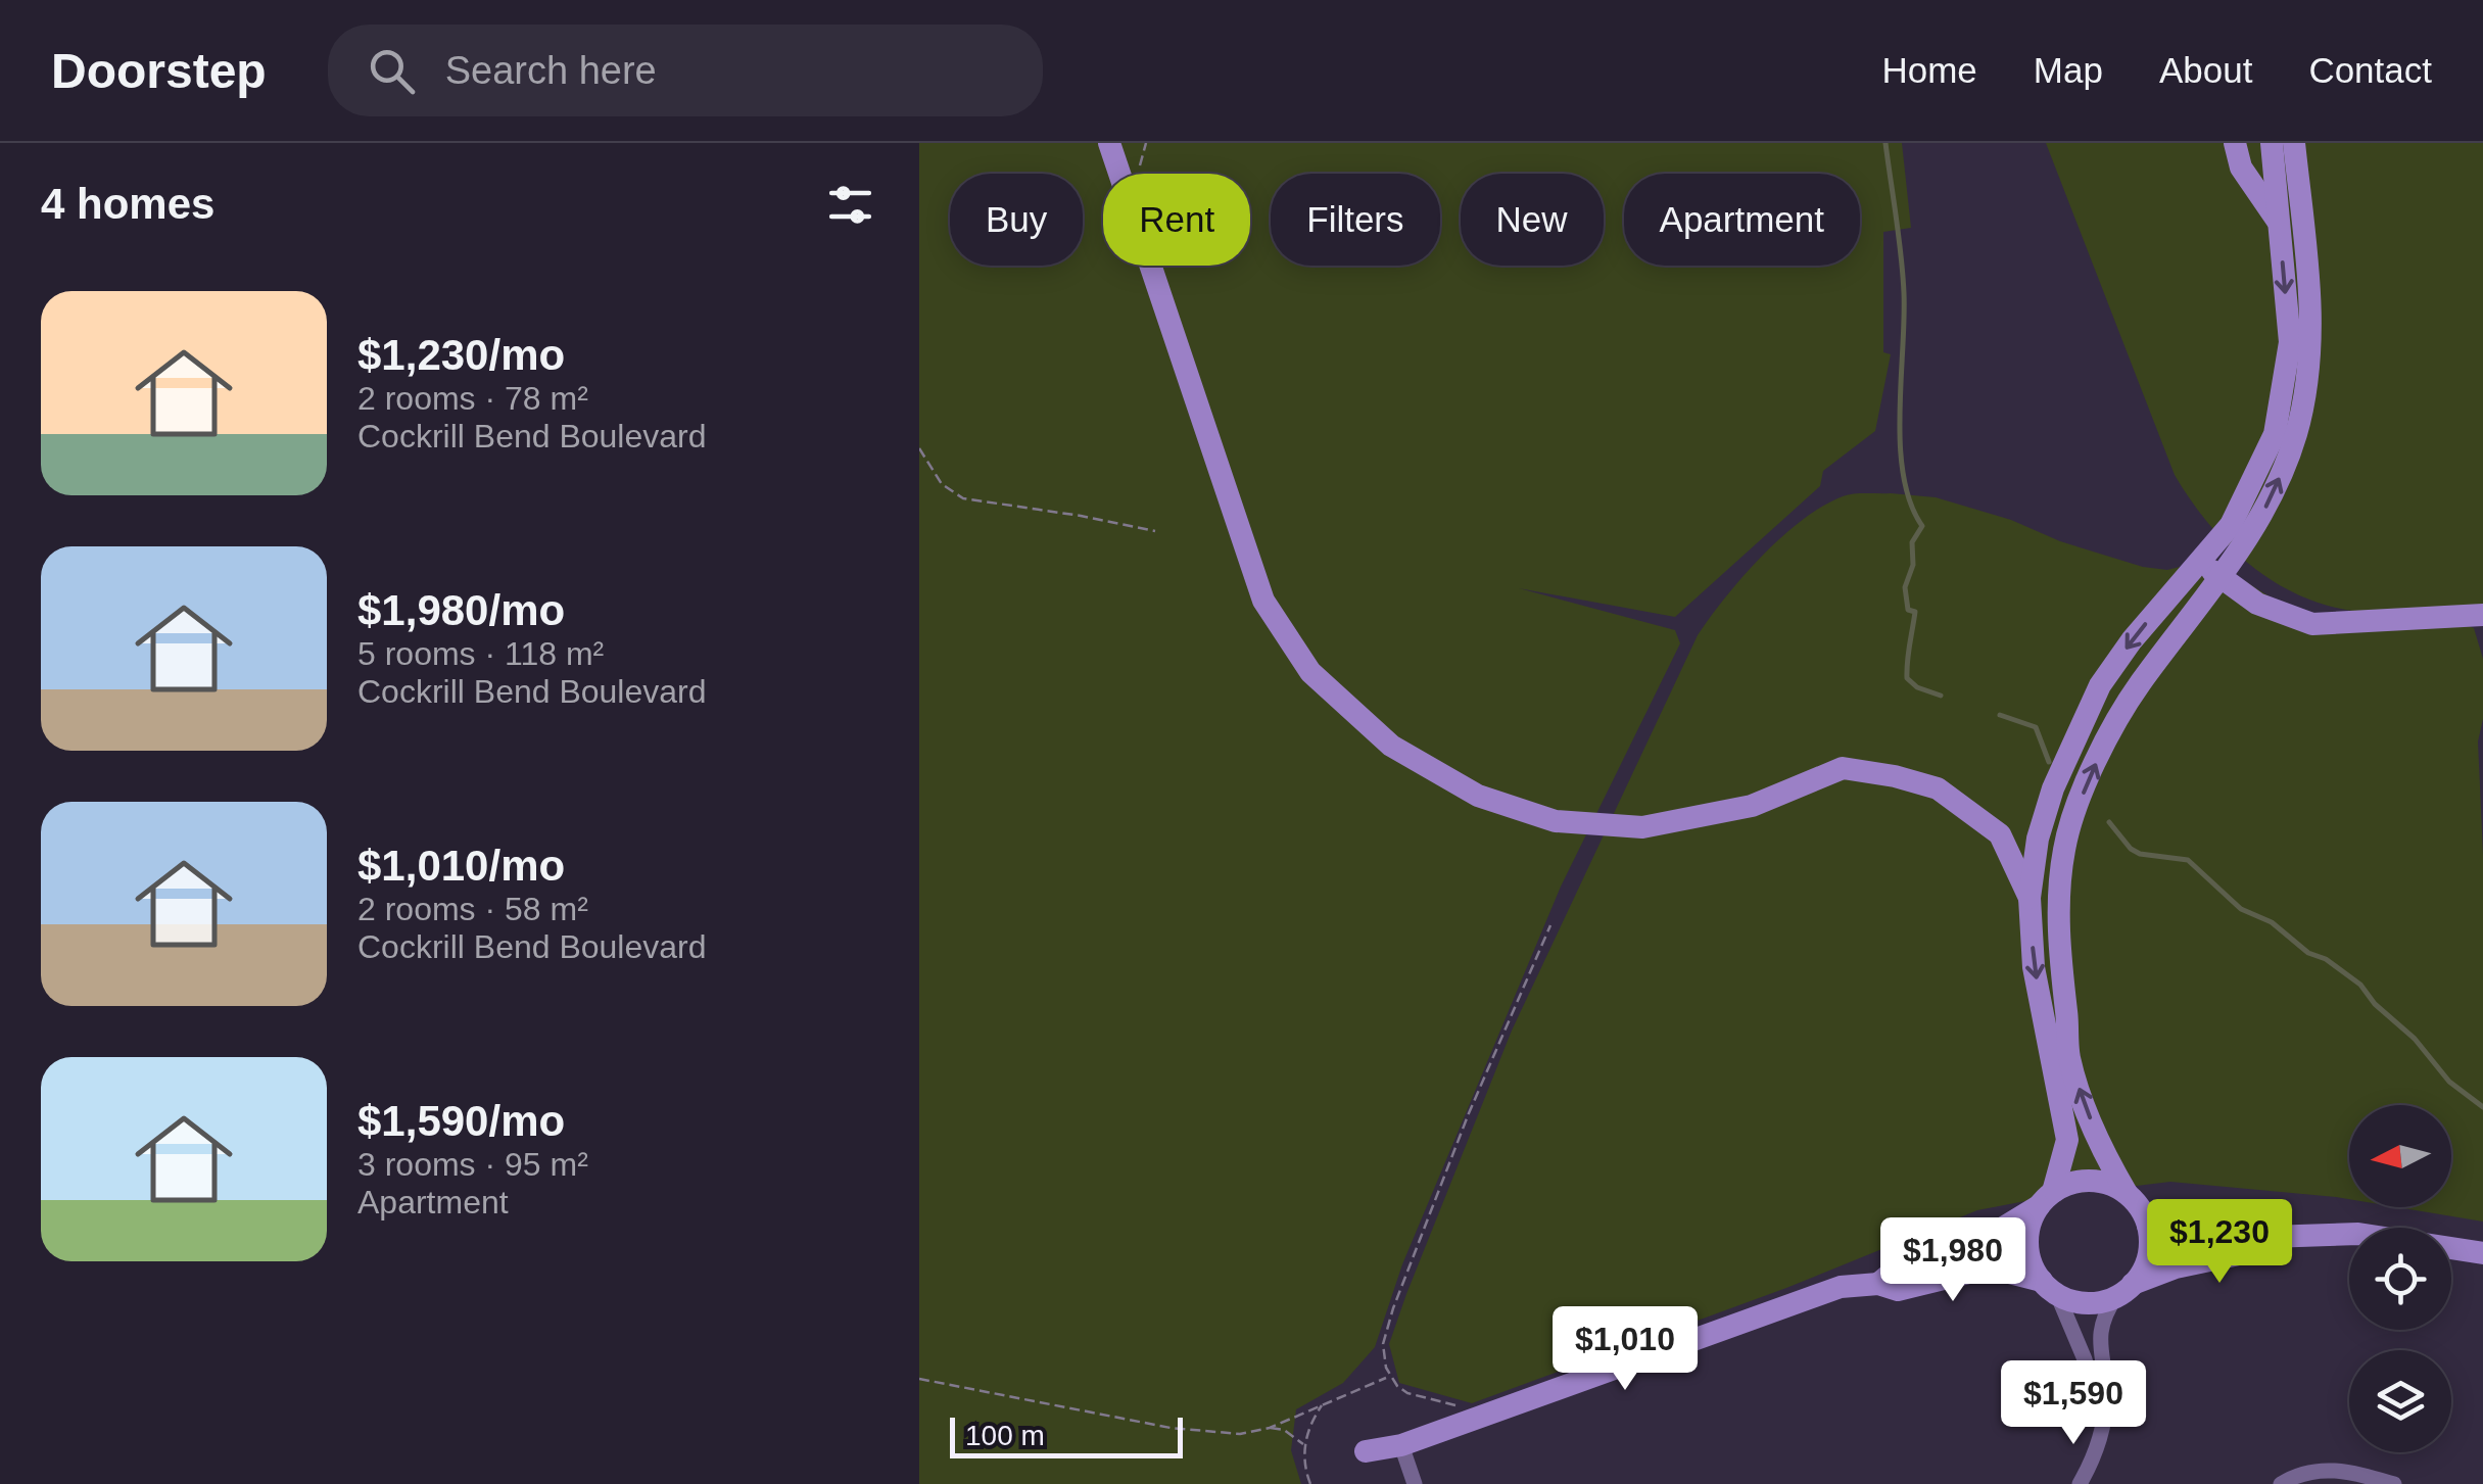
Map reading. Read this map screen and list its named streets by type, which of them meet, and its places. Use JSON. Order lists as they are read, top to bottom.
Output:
{
  "scale_bar": "100 m",
  "north": "left",
  "page": {
    "header": "Doorstep",
    "search": "Search here",
    "nav": [
      "Home",
      "Map",
      "About",
      "Contact"
    ],
    "heading": "4 homes",
    "chip": [
      "Buy",
      "Rent",
      "Filters",
      "New",
      "Apartment"
    ],
    "list": [
      {
        "name": "$1,230/mo",
        "note": "2 rooms · 78 m² · Cockrill Bend Boulevard"
      },
      {
        "name": "$1,980/mo",
        "note": "5 rooms · 118 m² · Cockrill Bend Boulevard"
      },
      {
        "name": "$1,010/mo",
        "note": "2 rooms · 58 m² · Cockrill Bend Boulevard"
      },
      {
        "name": "$1,590/mo",
        "note": "3 rooms · 95 m² · Apartment"
      }
    ],
    "price": [
      "$1,230",
      "$1,980",
      "$1,010",
      "$1,590"
    ],
    "scale": "100 m"
  }
}
